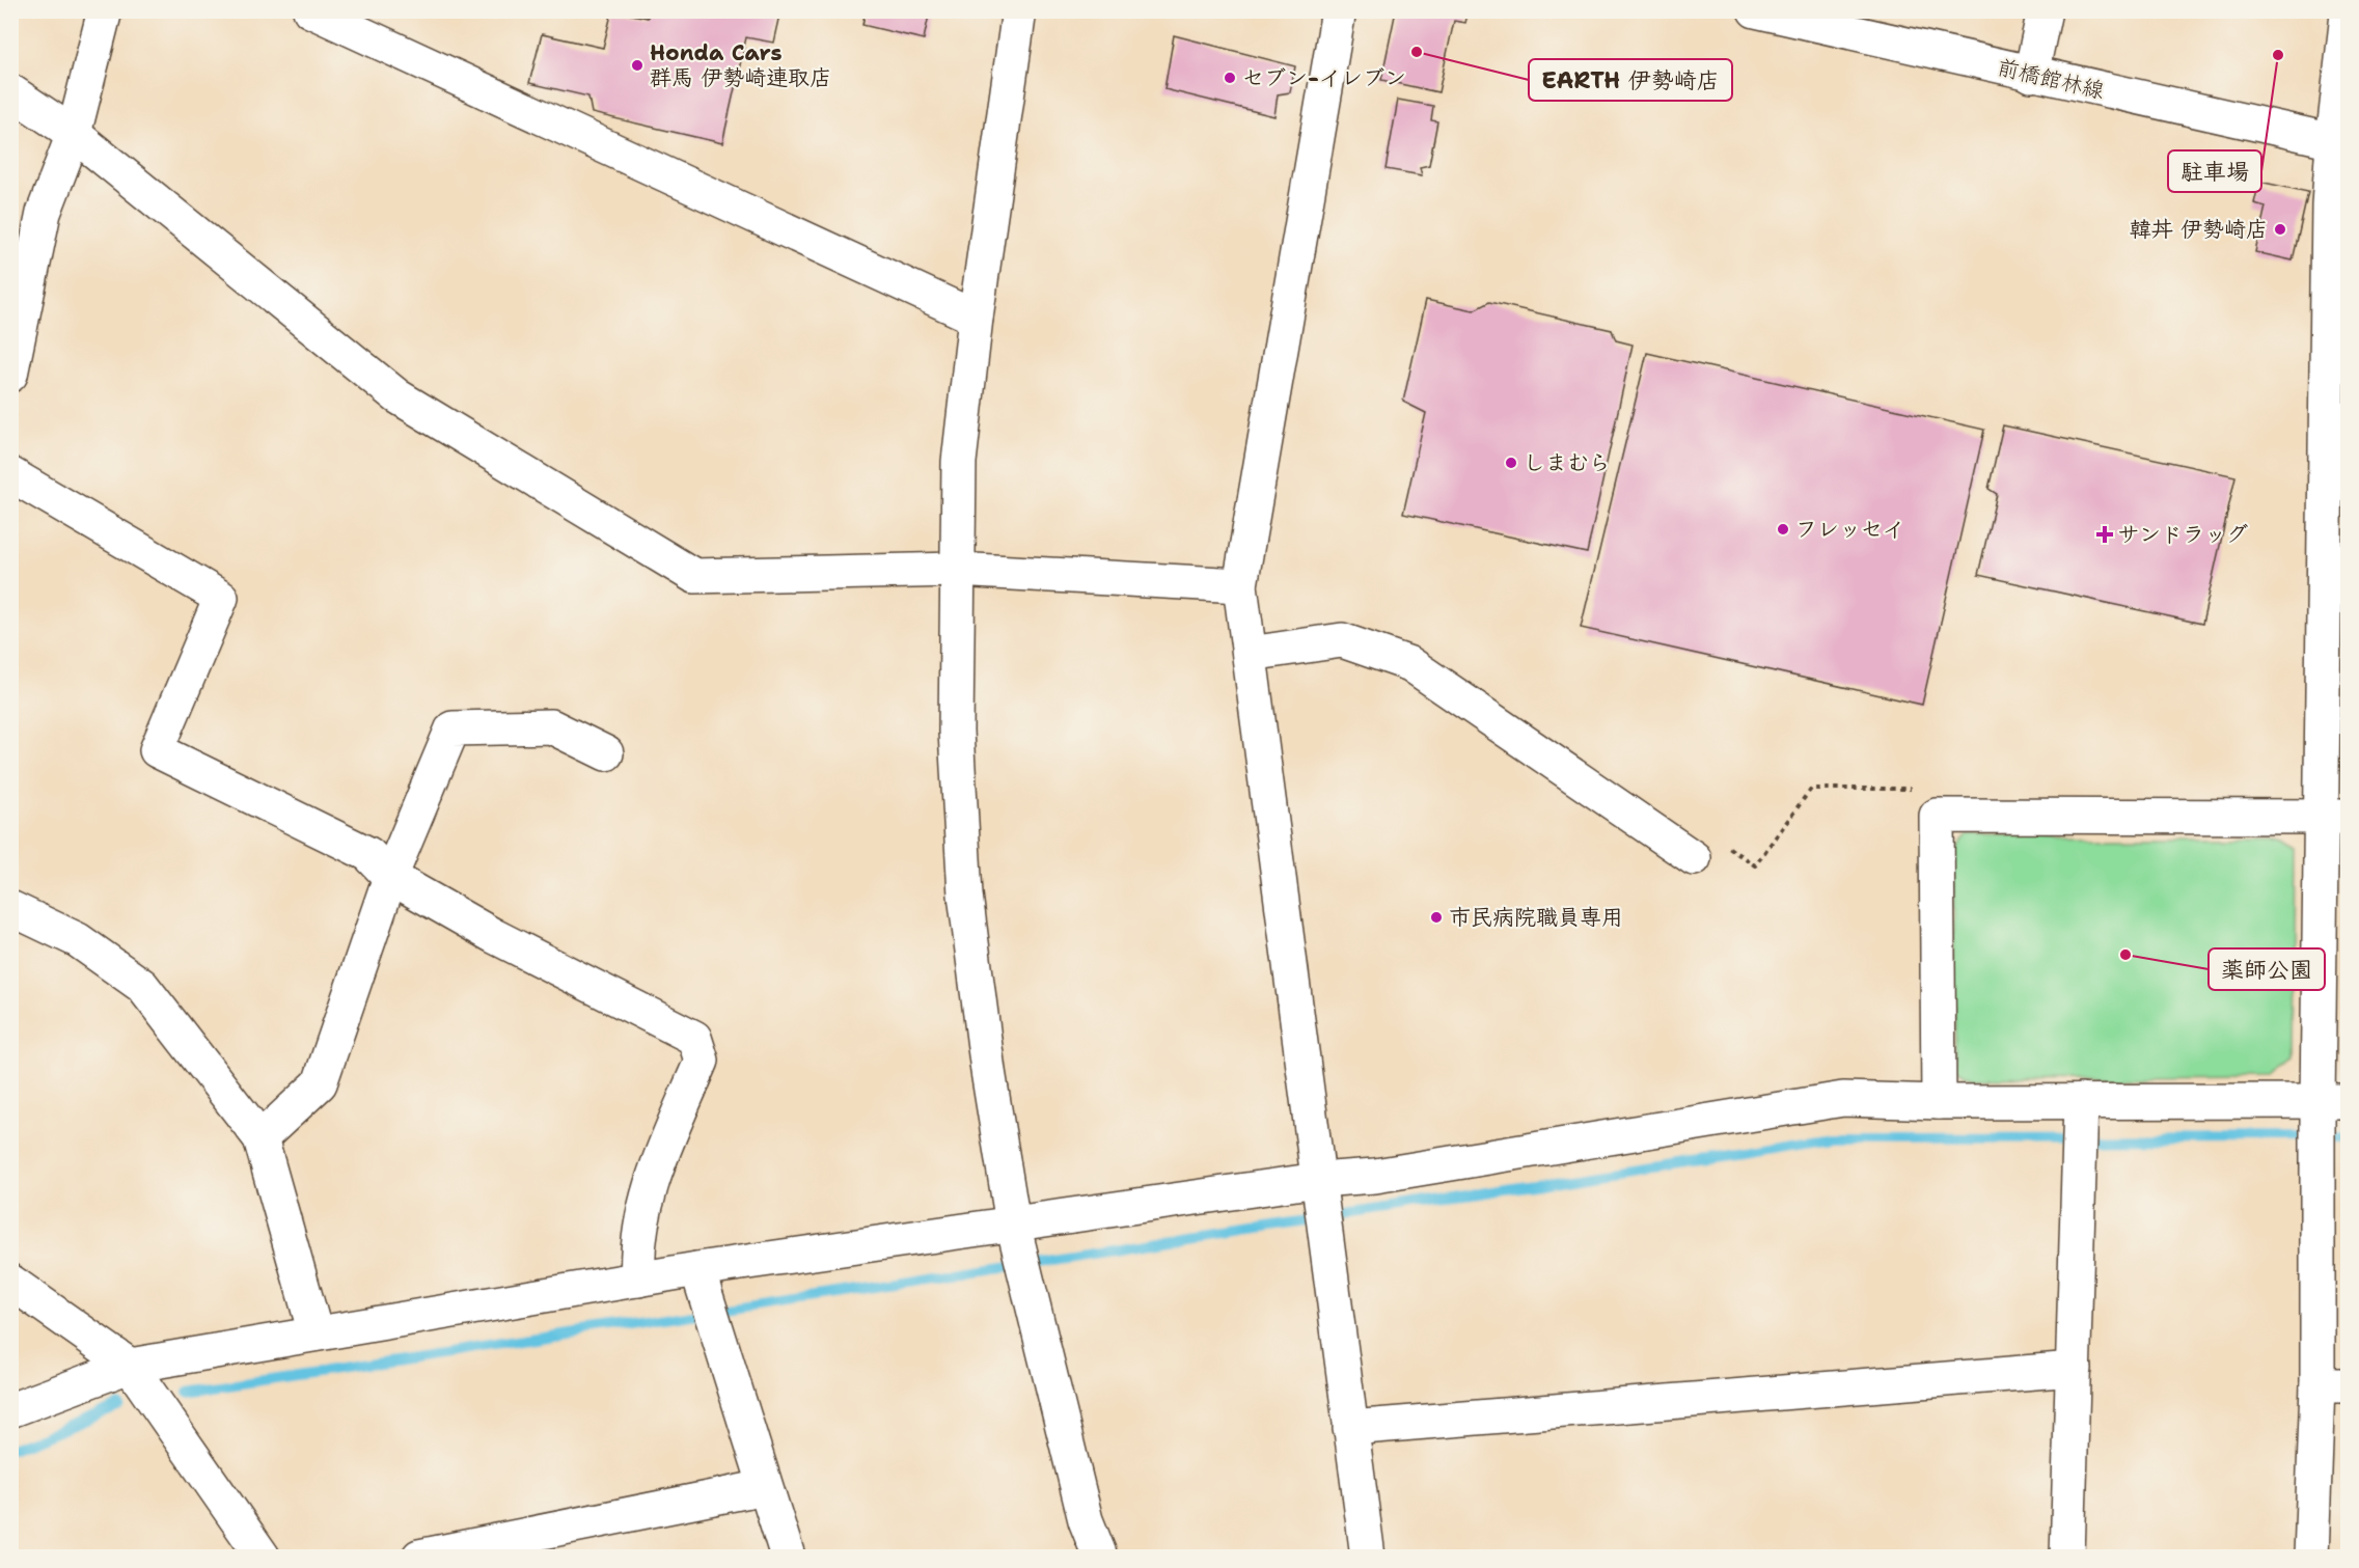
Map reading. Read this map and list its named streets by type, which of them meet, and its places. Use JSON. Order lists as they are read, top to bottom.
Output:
{
  "streets": {
    "street": ["前橋館林線"]
  },
  "places": {
    "other": [
      "EARTH 伊勢崎店",
      "駐車場",
      "Honda Cars 群馬 伊勢崎連取店",
      "セブン-イレブン",
      "韓丼 伊勢崎店",
      "しまむら",
      "フレッセイ",
      "市民病院職員専用",
      "薬師公園"
    ],
    "health": ["サンドラッグ"]
  }
}
